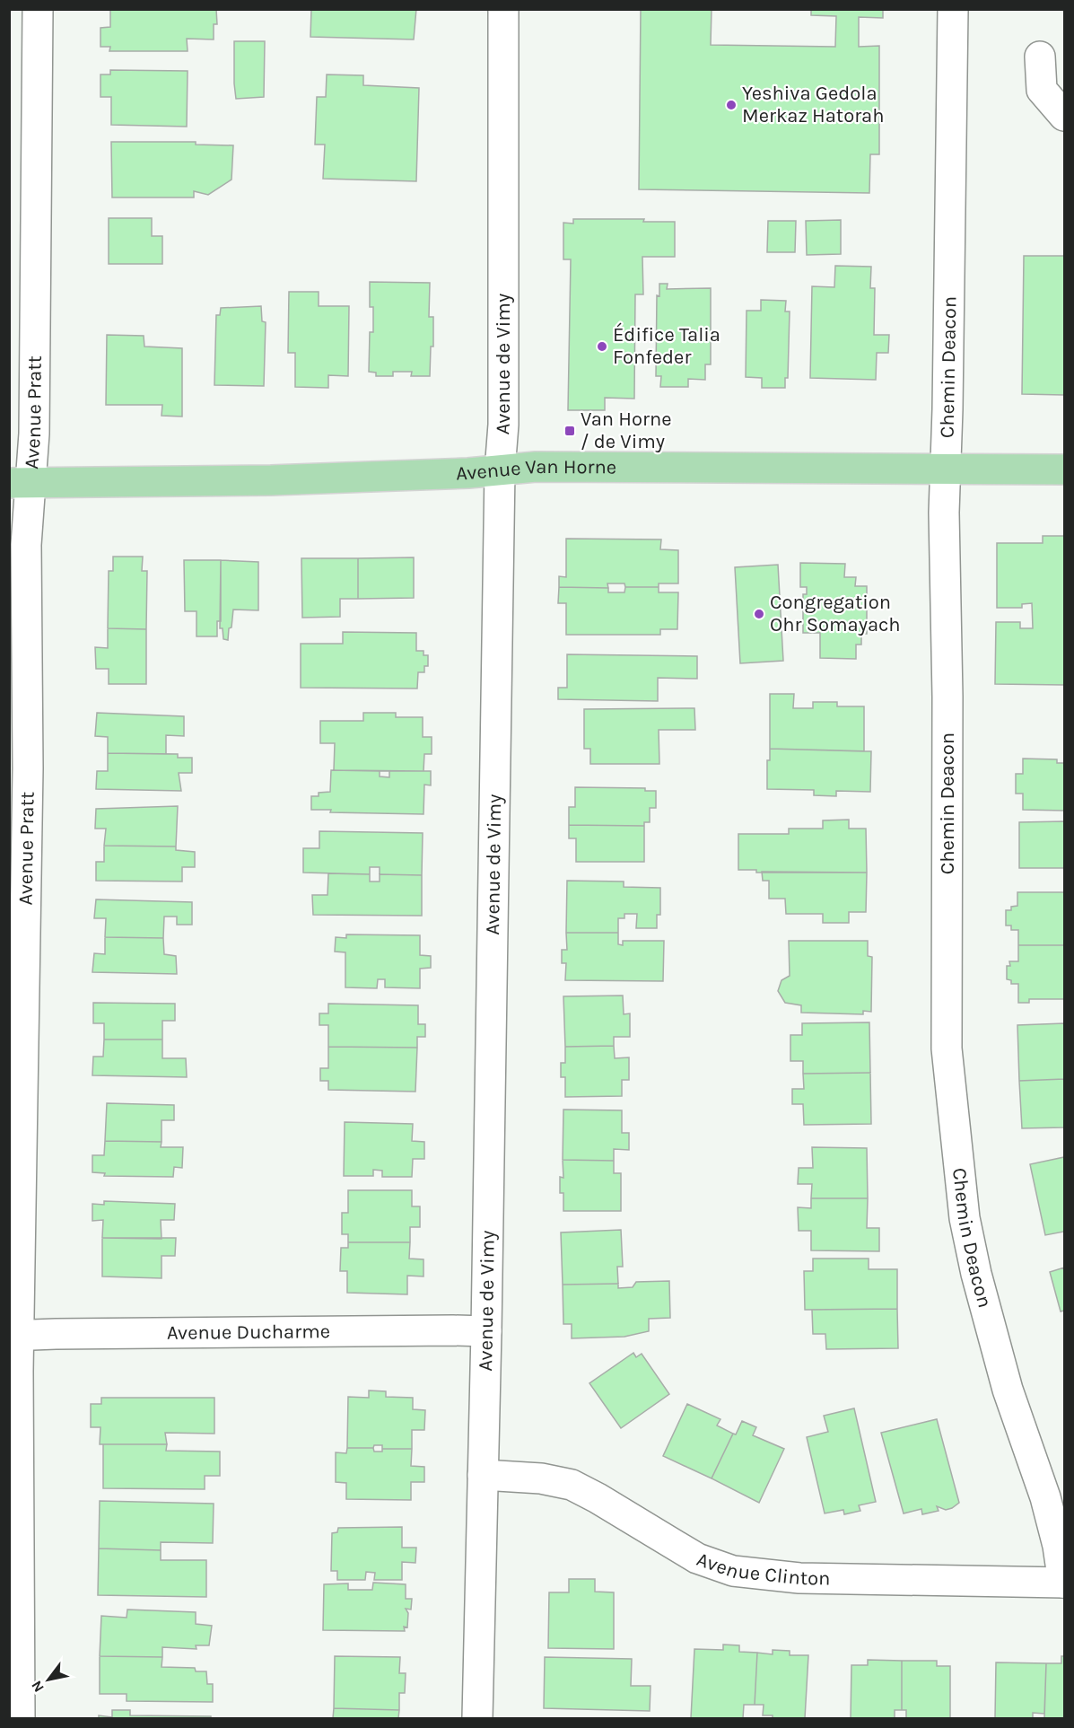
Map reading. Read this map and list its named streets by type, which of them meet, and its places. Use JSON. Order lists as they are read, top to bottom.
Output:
{
  "streets": {
    "main road": ["Avenue Van Horne"],
    "street": [
      "Avenue de Vimy",
      "Chemin Deacon",
      "Avenue Pratt",
      "Avenue Ducharme",
      "Avenue Clinton"
    ]
  },
  "crossings": [
    ["Avenue de Vimy", "Avenue Van Horne"],
    ["Avenue de Vimy", "Avenue Ducharme"],
    ["Avenue de Vimy", "Avenue Clinton"],
    ["Chemin Deacon", "Avenue Van Horne"],
    ["Chemin Deacon", "Avenue Clinton"],
    ["Avenue Pratt", "Avenue Van Horne"],
    ["Avenue Pratt", "Avenue Ducharme"]
  ],
  "places": {
    "other": ["Yeshiva Gedola Merkaz Hatorah", "Édifice Talia Fonfeder", "Congregation Ohr Somayach"],
    "transit": ["Van Horne / de Vimy"]
  },
  "north": "bottom left"
}
